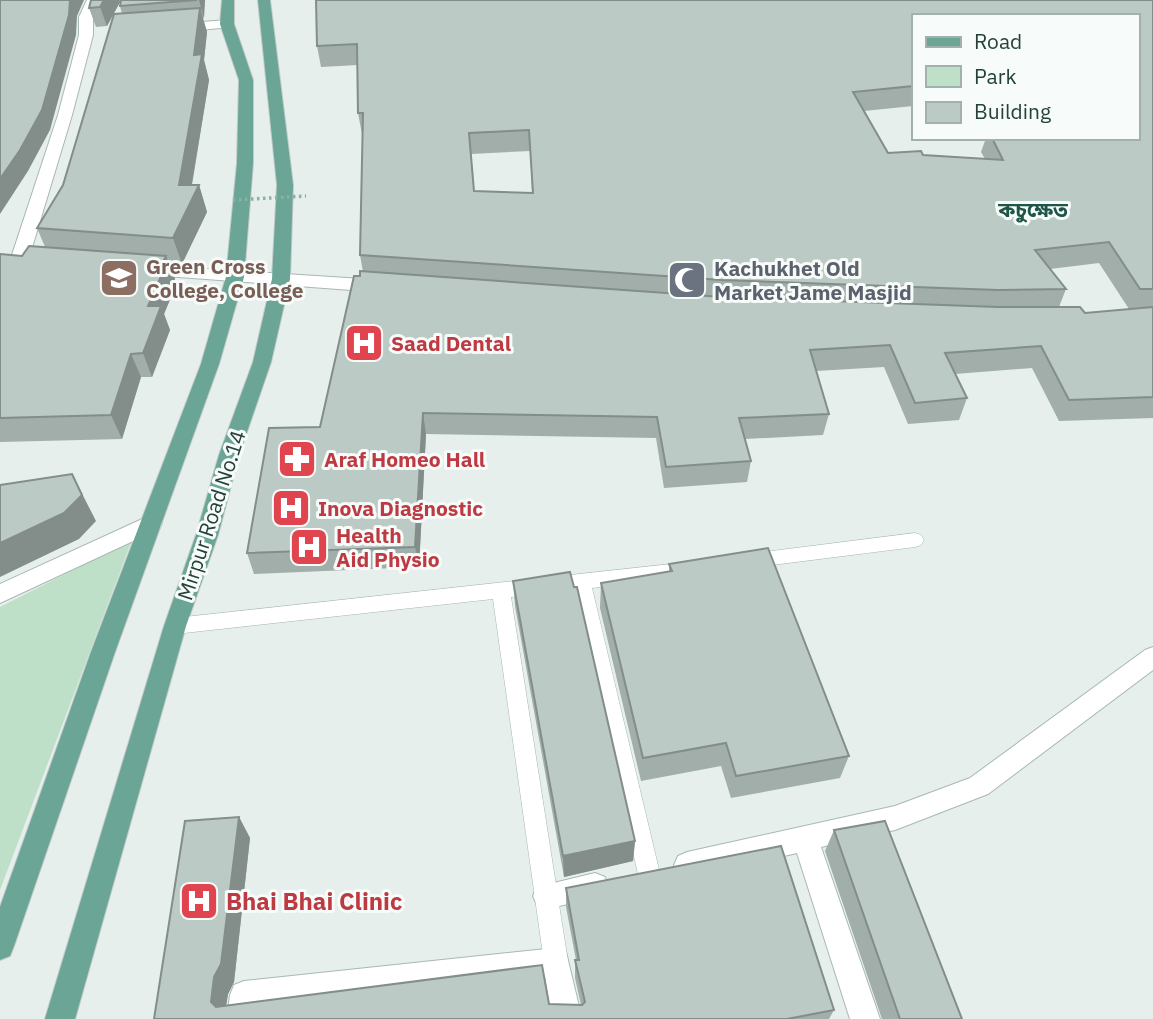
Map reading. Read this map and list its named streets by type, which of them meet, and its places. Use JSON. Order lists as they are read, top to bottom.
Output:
{
  "streets": {
    "main road": ["Mirpur Road No.14"]
  },
  "districts": ["কচুক্ষেত"],
  "places": {
    "school or university": ["Green Cross College, College"],
    "mosque": ["Kachukhet Old Market Jame Masjid"],
    "hospital": [
      "Saad Dental",
      "Inova Diagnostic",
      "Health Aid Physio",
      "Bhai Bhai Clinic"
    ],
    "pharmacy": ["Araf Homeo Hall"]
  },
  "legend": ["Road", "Park", "Building"]
}
